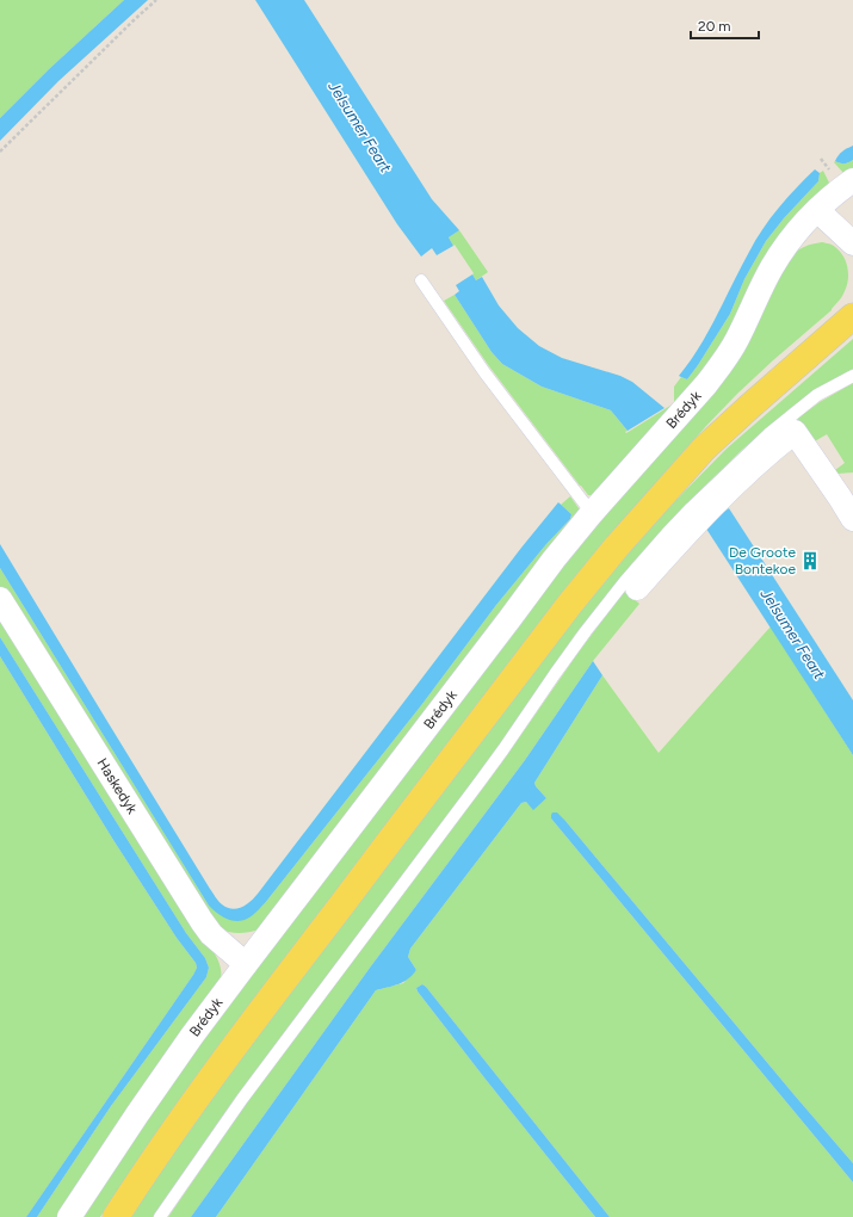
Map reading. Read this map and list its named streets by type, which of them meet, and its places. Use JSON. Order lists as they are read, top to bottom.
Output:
{
  "streets": {
    "street": ["Brédyk", "Haskedyk"]
  },
  "crossings": [
    ["Brédyk", "Haskedyk"]
  ],
  "water": ["Jelsumer Feart"],
  "places": {
    "building": ["De Groote Bontekoe"]
  },
  "scale_bar": "20 m"
}
